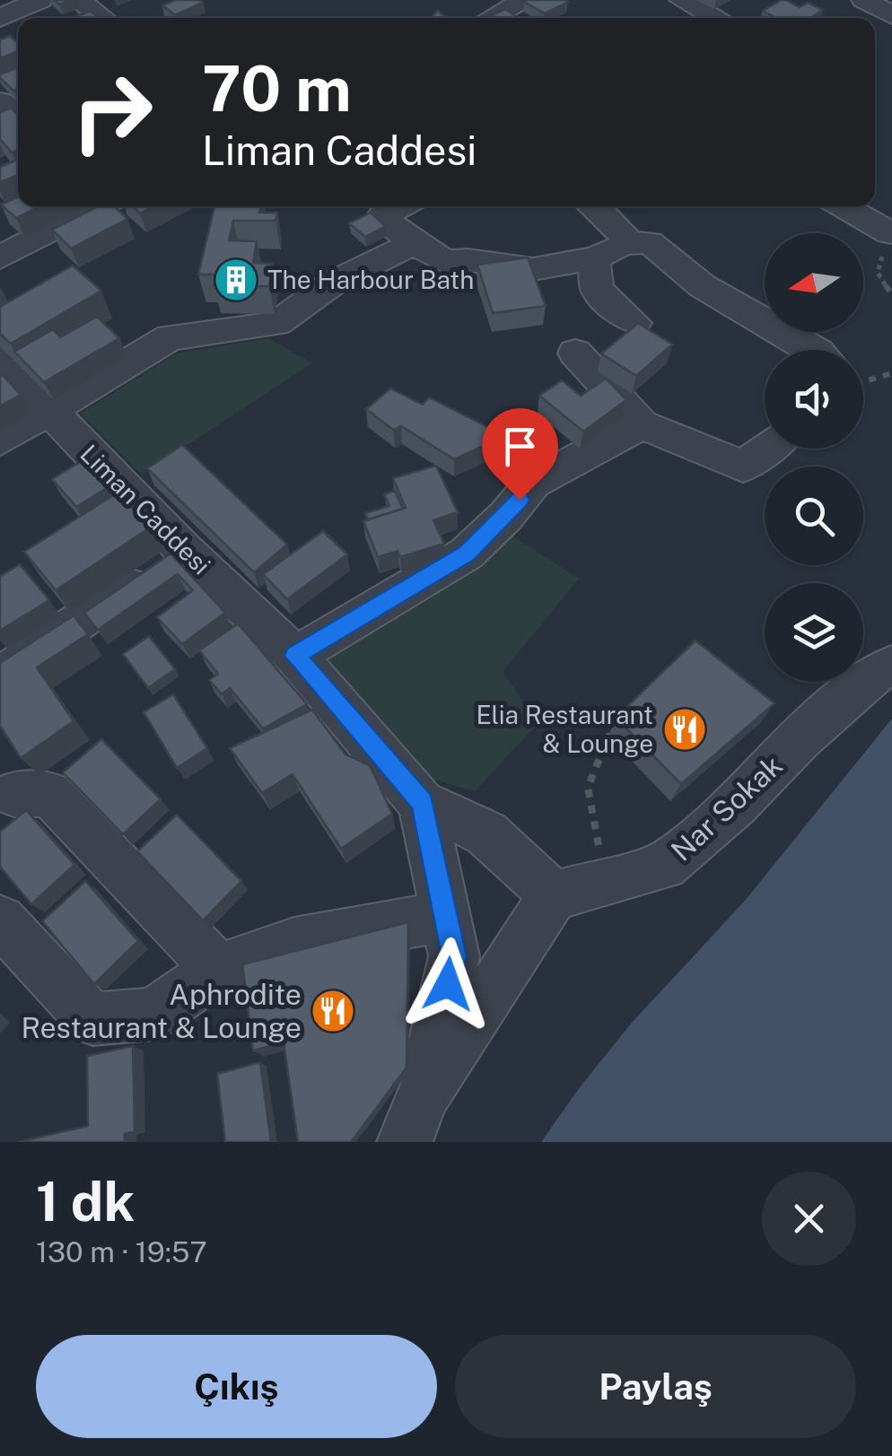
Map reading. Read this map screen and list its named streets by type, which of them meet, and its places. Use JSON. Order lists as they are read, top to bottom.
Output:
{
  "streets": {
    "street": ["Liman Caddesi", "Nar Sokak"]
  },
  "crossings": [
    ["Liman Caddesi", "Nar Sokak"]
  ],
  "places": {
    "building": ["The Harbour Bath"],
    "restaurant": ["Elia Restaurant & Lounge", "Aphrodite Restaurant & Lounge"]
  },
  "north": "left",
  "page": {
    "turn": ["70 m", "Liman Caddesi"],
    "heading": ["1 dk", "130 m · 19:57"],
    "buttons": ["Çıkış", "Paylaş"]
  }
}
